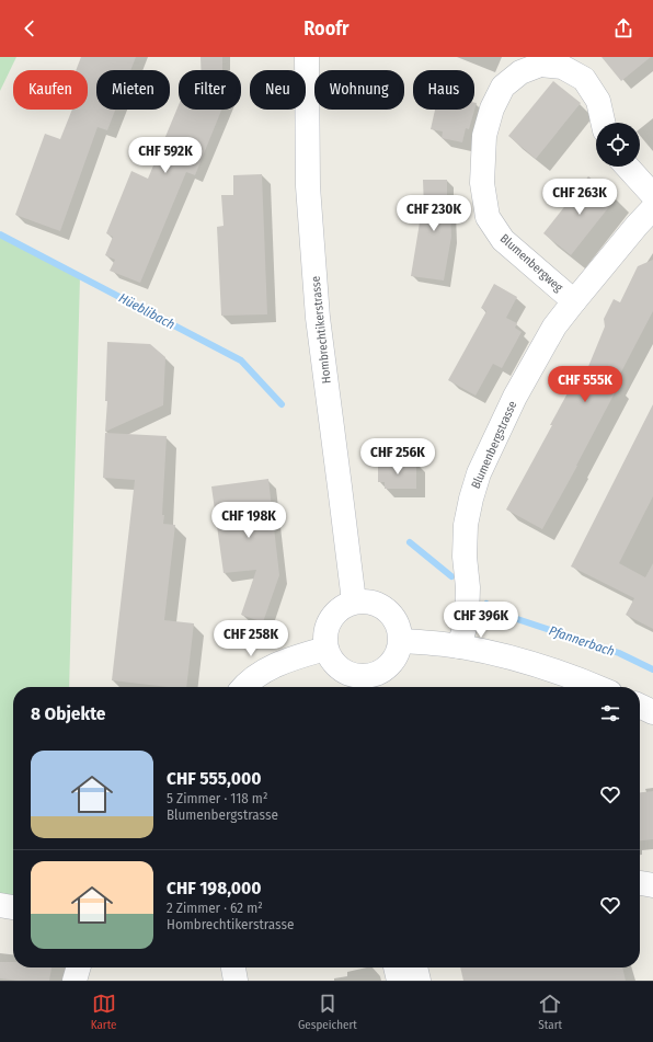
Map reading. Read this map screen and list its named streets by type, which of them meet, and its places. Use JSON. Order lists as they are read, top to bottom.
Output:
{
  "streets": {
    "street": ["Blumenbergweg", "Hombrechtikerstrasse", "Blumenbergstrasse"]
  },
  "crossings": [
    ["Blumenbergweg", "Blumenbergstrasse"]
  ],
  "water": ["Hüeblibach", "Pfannerbach"],
  "page": {
    "header": "Roofr",
    "chip": [
      "Kaufen",
      "Mieten",
      "Filter",
      "Neu",
      "Wohnung",
      "Haus"
    ],
    "price": [
      "CHF 592K",
      "CHF 263K",
      "CHF 230K",
      "CHF 555K",
      "CHF 256K",
      "CHF 198K",
      "CHF 396K",
      "CHF 258K"
    ],
    "heading": "8 Objekte",
    "list": [
      {
        "name": "CHF 555,000",
        "note": "5 Zimmer · 118 m² · Blumenbergstrasse"
      },
      {
        "name": "CHF 198,000",
        "note": "2 Zimmer · 62 m² · Hombrechtikerstrasse"
      }
    ],
    "tabs": ["Karte", "Gespeichert", "Start"]
  }
}
